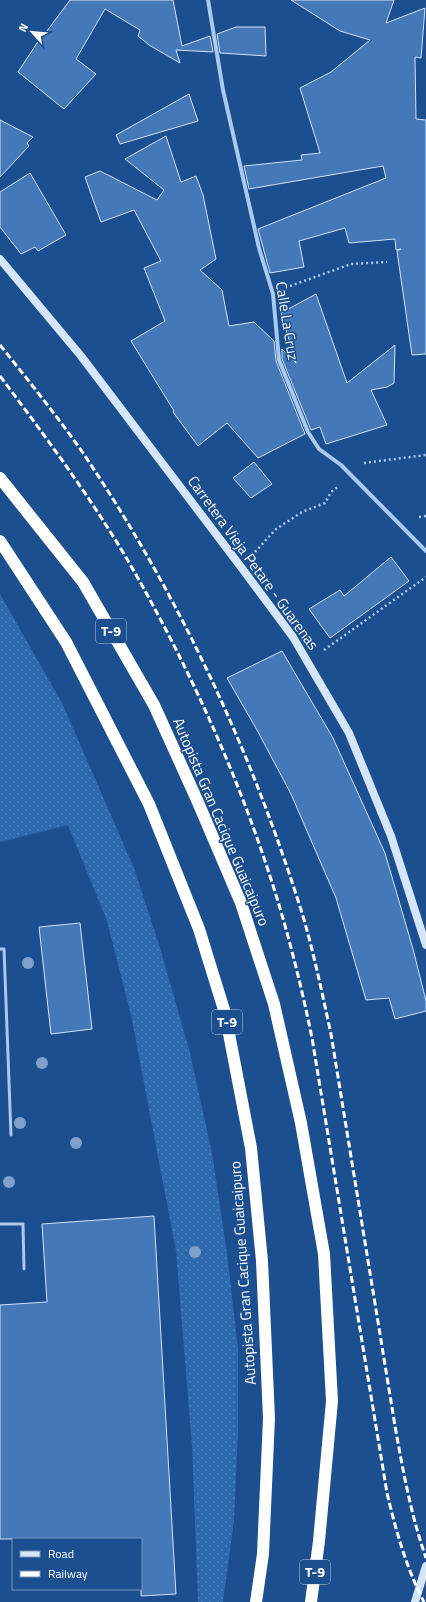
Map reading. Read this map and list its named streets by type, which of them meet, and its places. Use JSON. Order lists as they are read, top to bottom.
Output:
{
  "streets": {
    "highway": ["T-9", "Autopista Gran Cacique Guaicaipuro"],
    "street": ["Calle La Cruz", "Carretera Vieja Petare - Guarenas"]
  },
  "legend": ["Road", "Railway"],
  "north": "top left"
}
